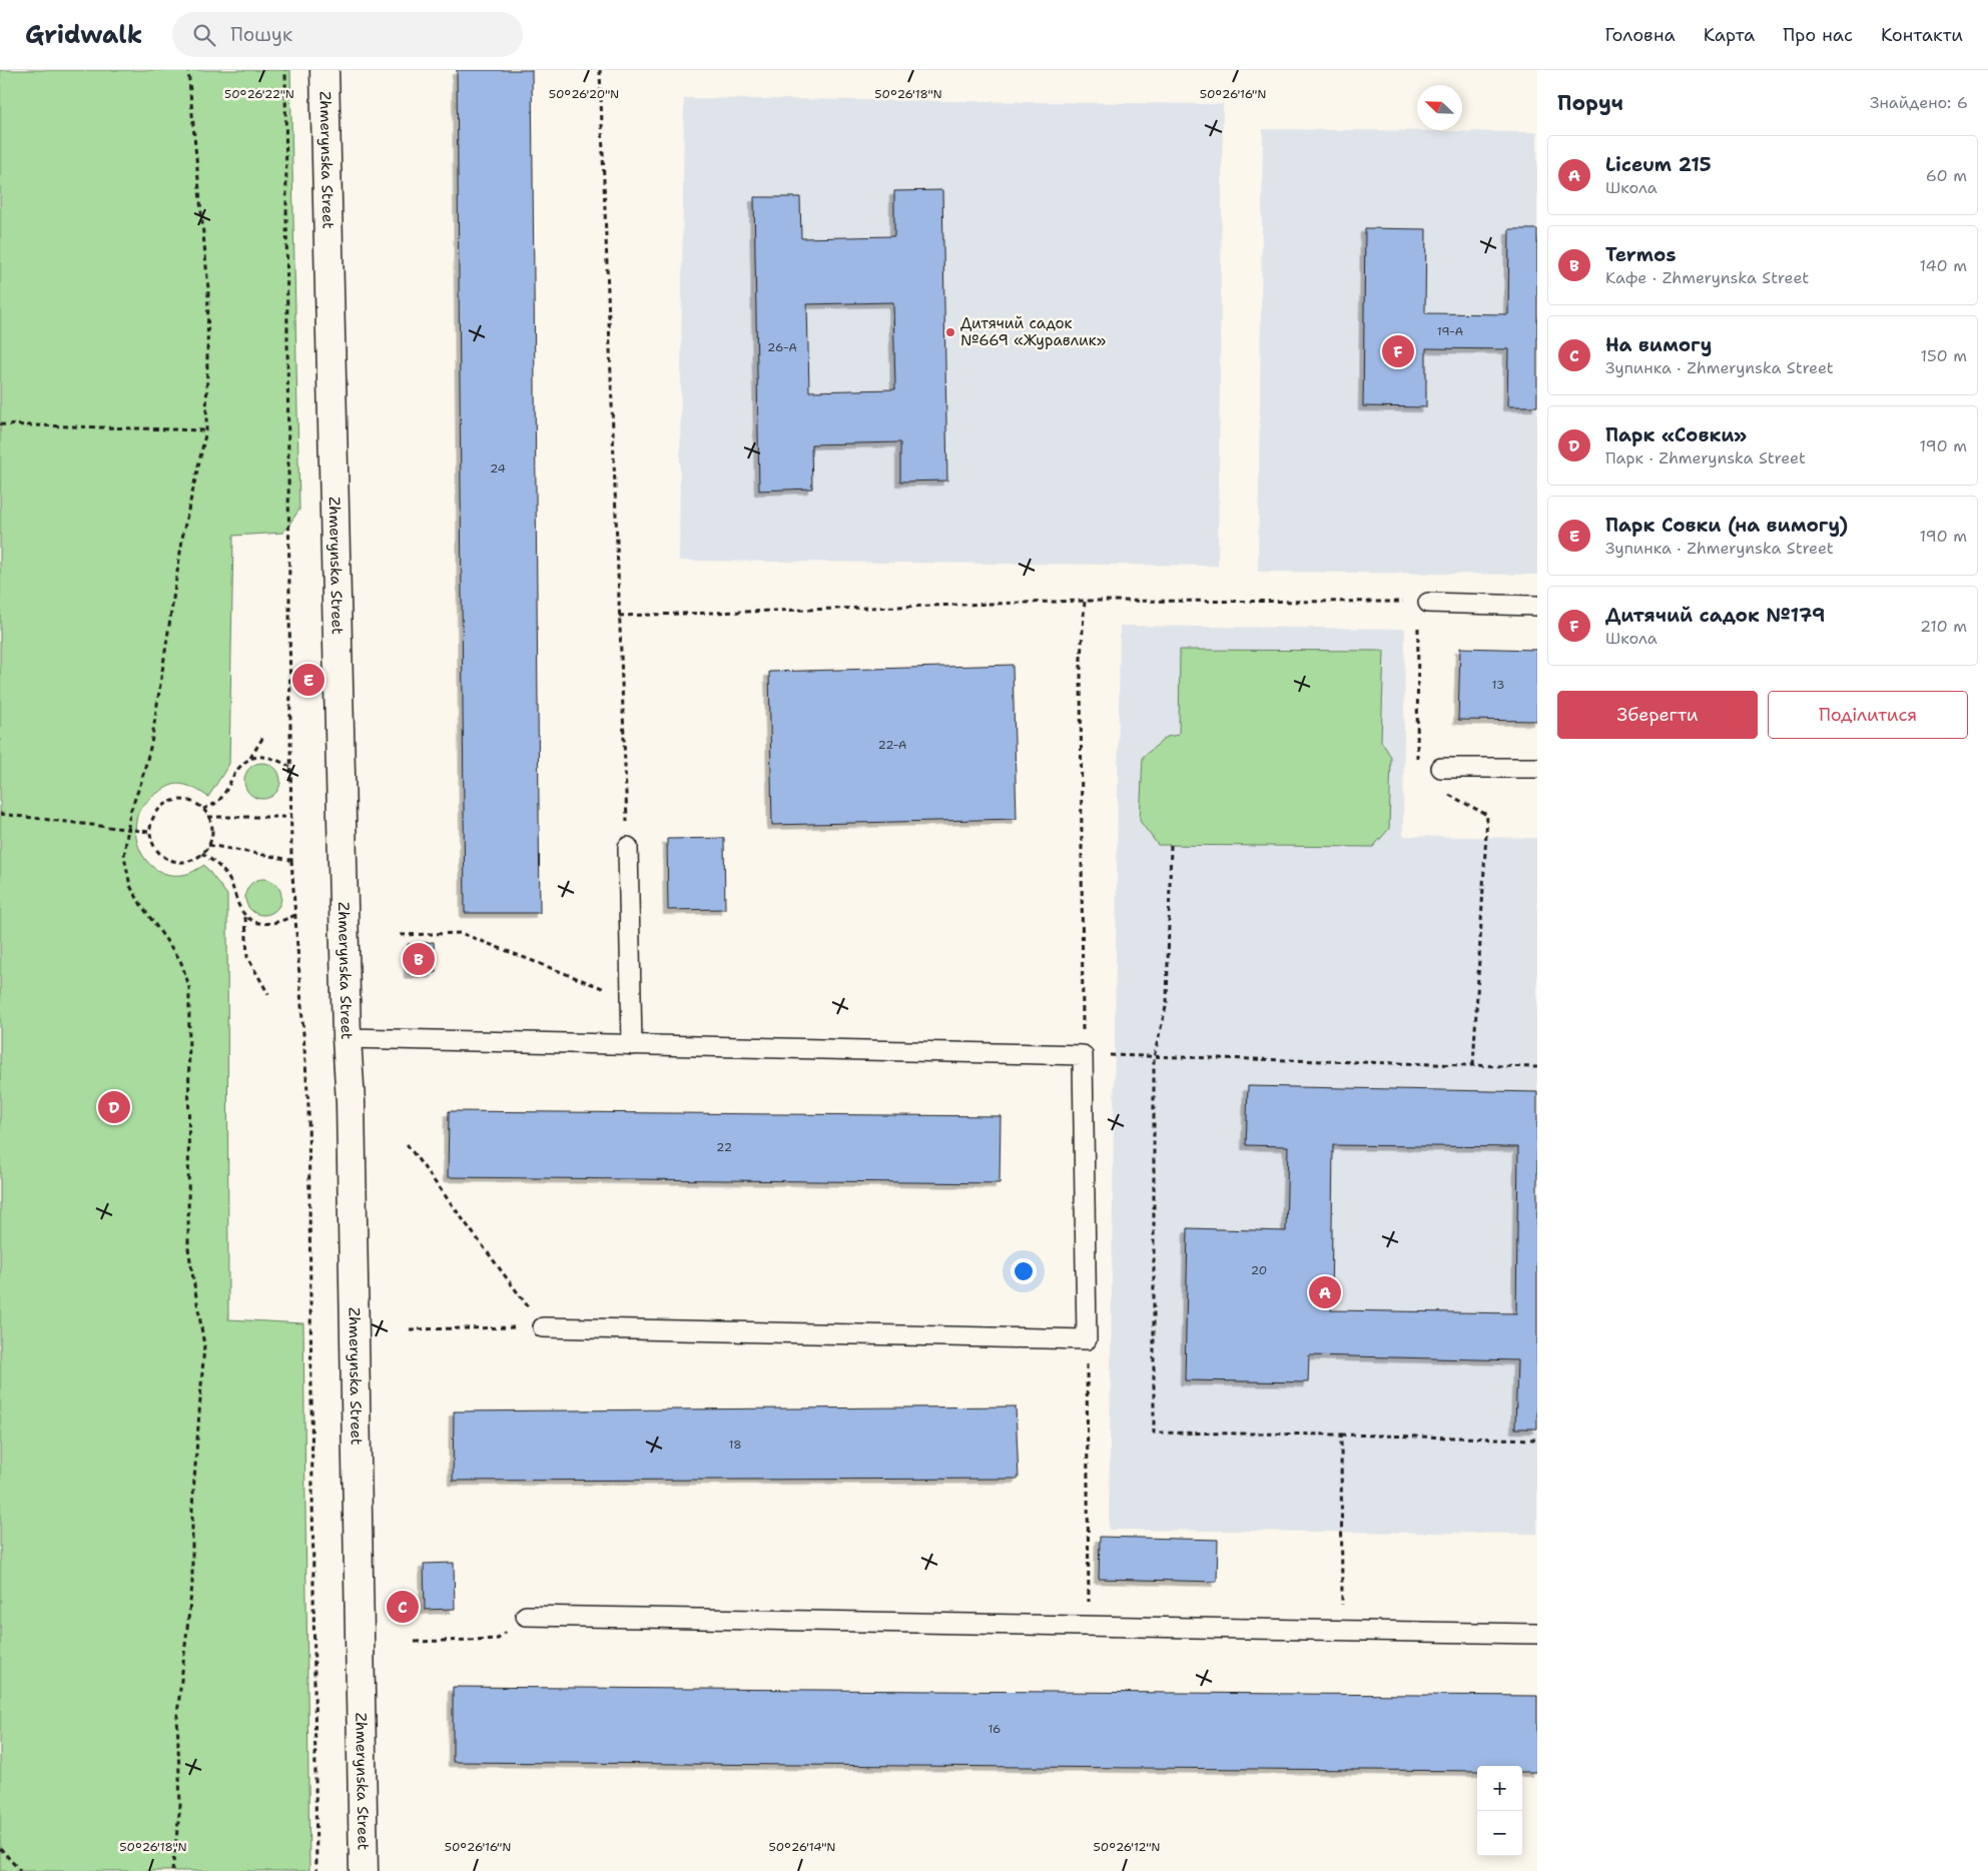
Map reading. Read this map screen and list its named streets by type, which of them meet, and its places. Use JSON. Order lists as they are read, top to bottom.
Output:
{
  "streets": {
    "main road": ["Zhmerynska Street"]
  },
  "places": ["Дитячий садок №669 «Журавлик»"],
  "house_numbers": [
    "19-А",
    "26-А",
    "24",
    "13",
    "22-А",
    "22",
    "20",
    "18",
    "16"
  ],
  "north": "top left",
  "page": {
    "header": "Gridwalk",
    "search": "Пошук",
    "nav": [
      "Головна",
      "Карта",
      "Про нас",
      "Контакти"
    ],
    "heading": ["Поруч", "Знайдено: 6"],
    "list": [
      {
        "mark": "A",
        "name": "Liceum 215",
        "note": "Школа",
        "value": "60 m"
      },
      {
        "mark": "B",
        "name": "Termos",
        "note": "Кафе · Zhmerynska Street",
        "value": "140 m"
      },
      {
        "mark": "C",
        "name": "На вимогу",
        "note": "Зупинка · Zhmerynska Street",
        "value": "150 m"
      },
      {
        "mark": "D",
        "name": "Парк «Совки»",
        "note": "Парк · Zhmerynska Street",
        "value": "190 m"
      },
      {
        "mark": "E",
        "name": "Парк Совки (на вимогу)",
        "note": "Зупинка · Zhmerynska Street",
        "value": "190 m"
      },
      {
        "mark": "F",
        "name": "Дитячий садок №179",
        "note": "Школа",
        "value": "210 m"
      }
    ],
    "pins": [
      "F",
      "E",
      "B",
      "D",
      "A",
      "C"
    ],
    "buttons": ["Зберегти", "Поділитися"],
    "map_buttons": ["+", "−"]
  },
  "coordinates": [
    "50°26'16\"N",
    "50°26'22\"N",
    "50°26'20\"N",
    "50°26'18\"N",
    "50°26'14\"N",
    "50°26'12\"N"
  ]
}
